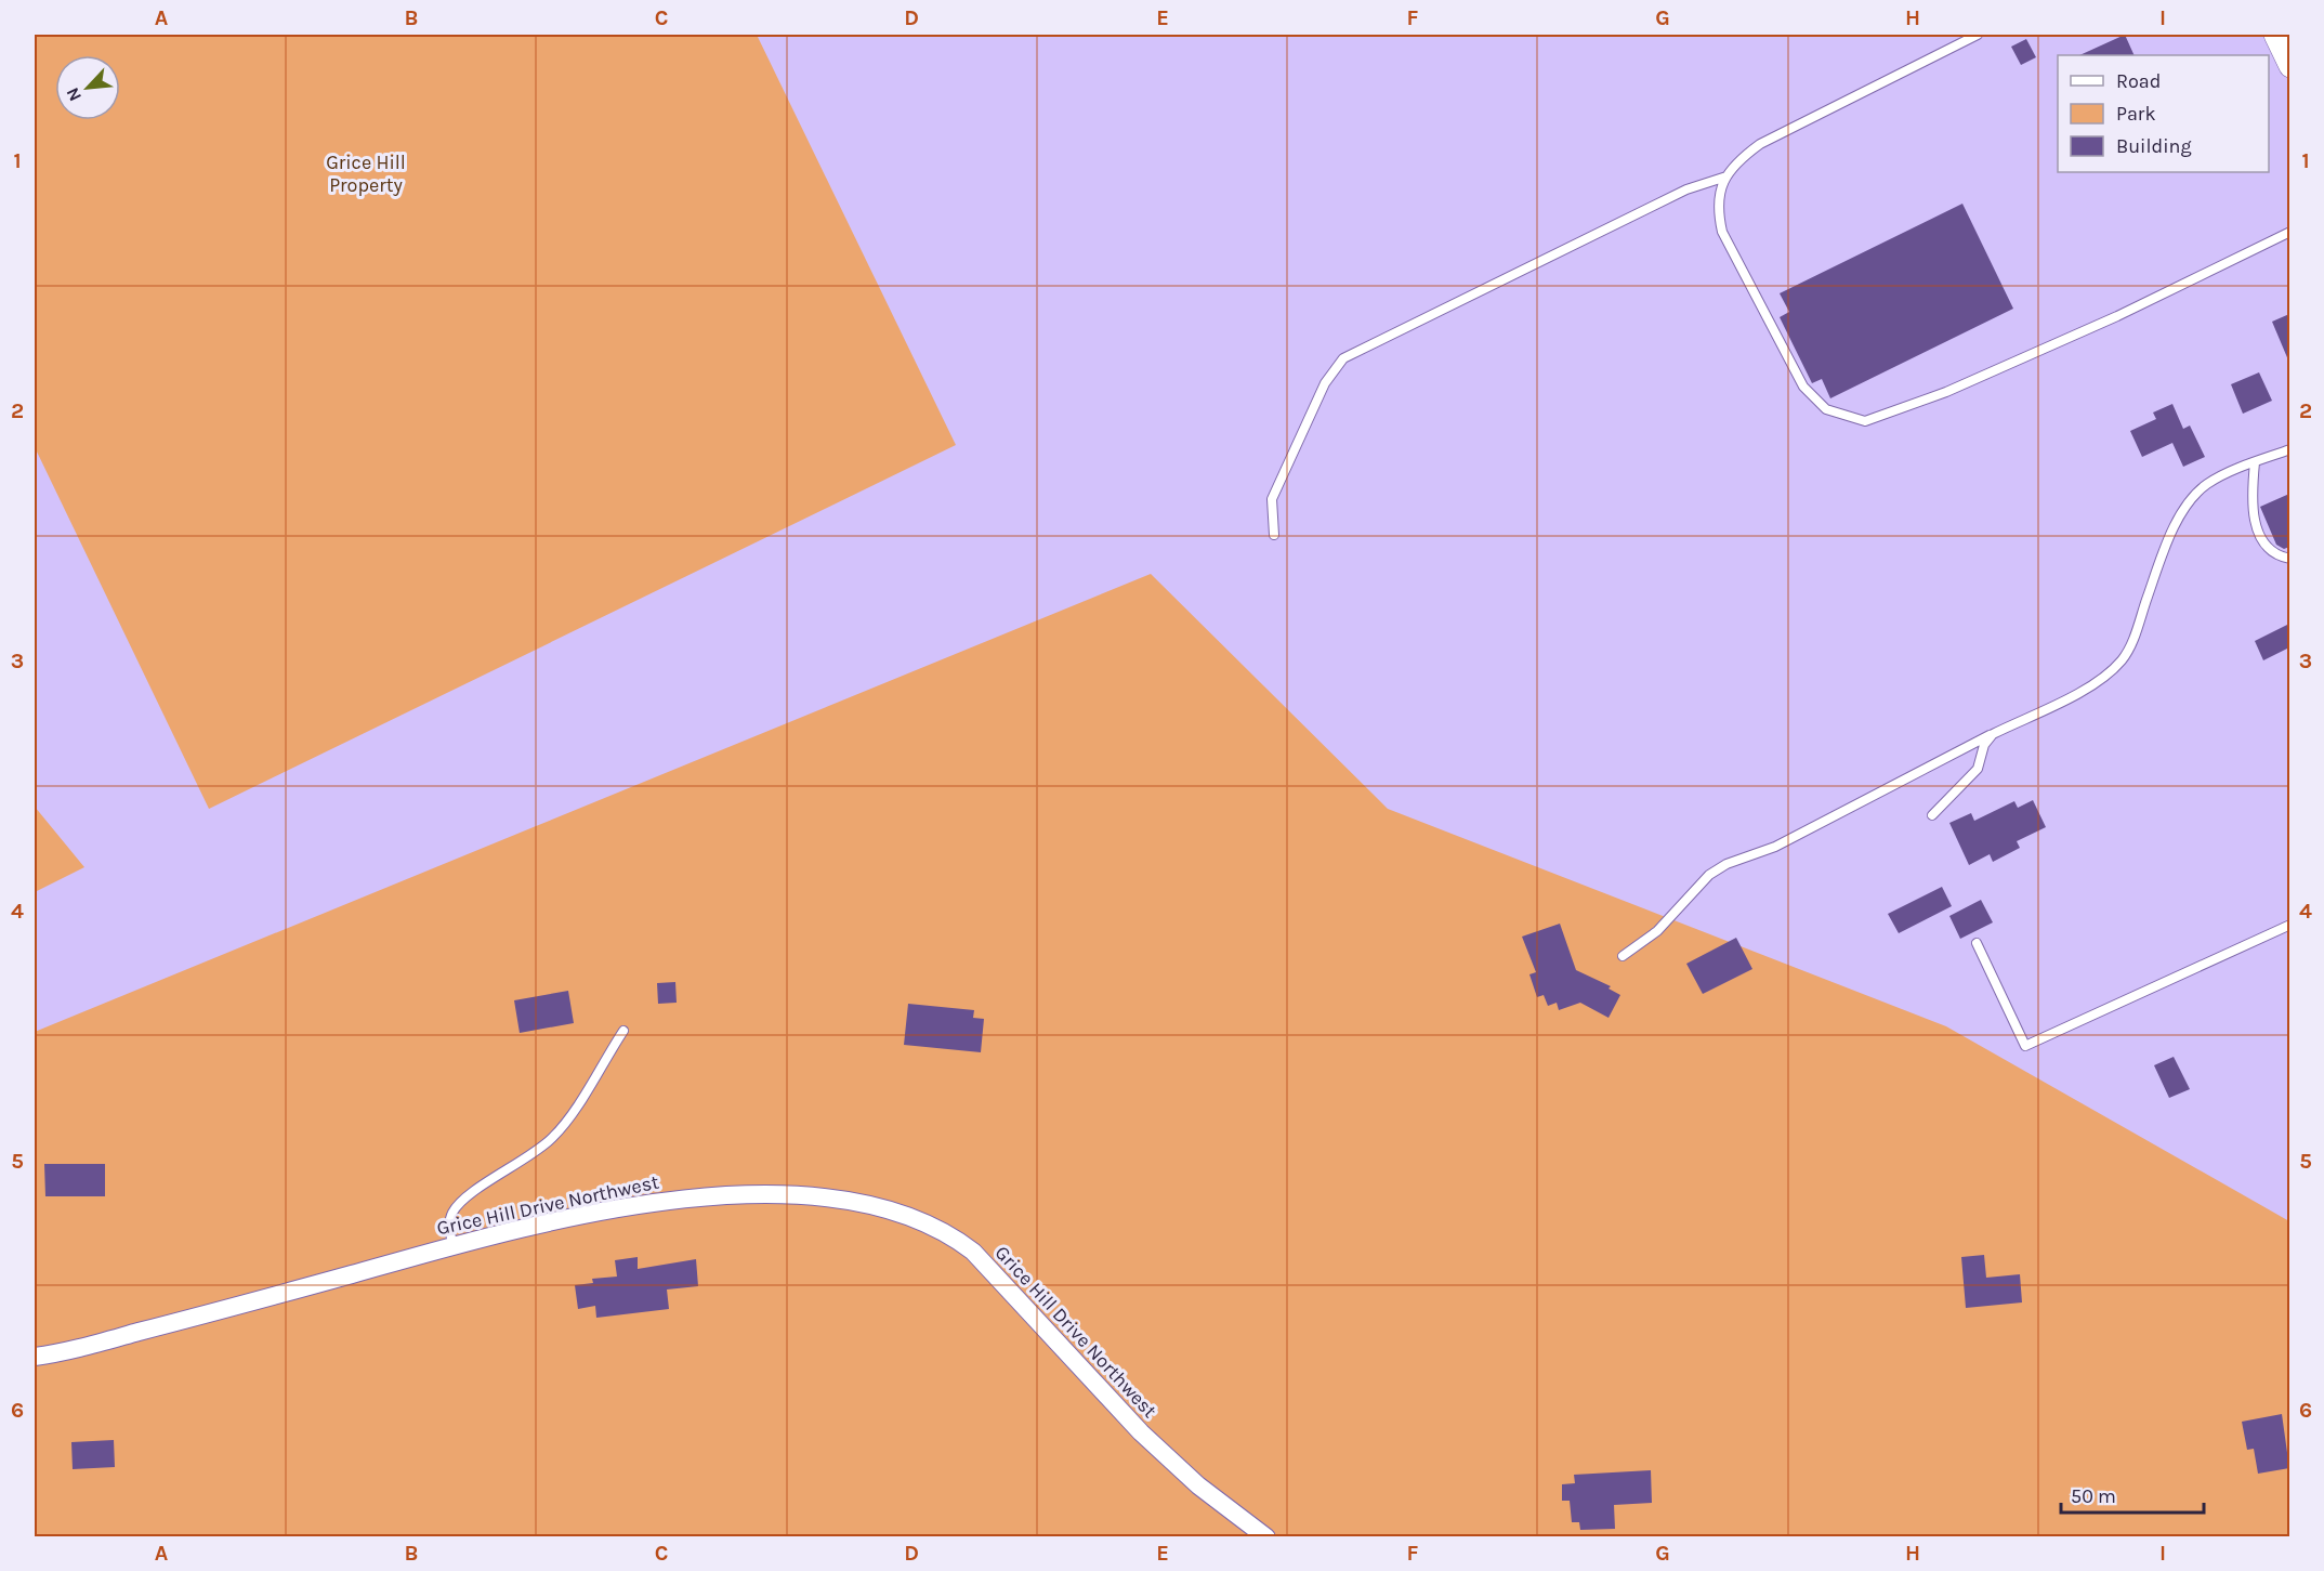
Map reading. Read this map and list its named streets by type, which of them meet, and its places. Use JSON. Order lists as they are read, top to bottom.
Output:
{
  "streets": {
    "street": ["Grice Hill Drive Northwest"]
  },
  "parks": ["Grice Hill Property"],
  "legend": ["Road", "Park", "Building"],
  "scale_bar": "50 m",
  "north": "bottom left",
  "grid": {
    "columns": [
      "A",
      "B",
      "C",
      "D",
      "E",
      "F",
      "G",
      "H",
      "I"
    ],
    "rows": [
      "1",
      "2",
      "3",
      "4",
      "5",
      "6"
    ]
  }
}
